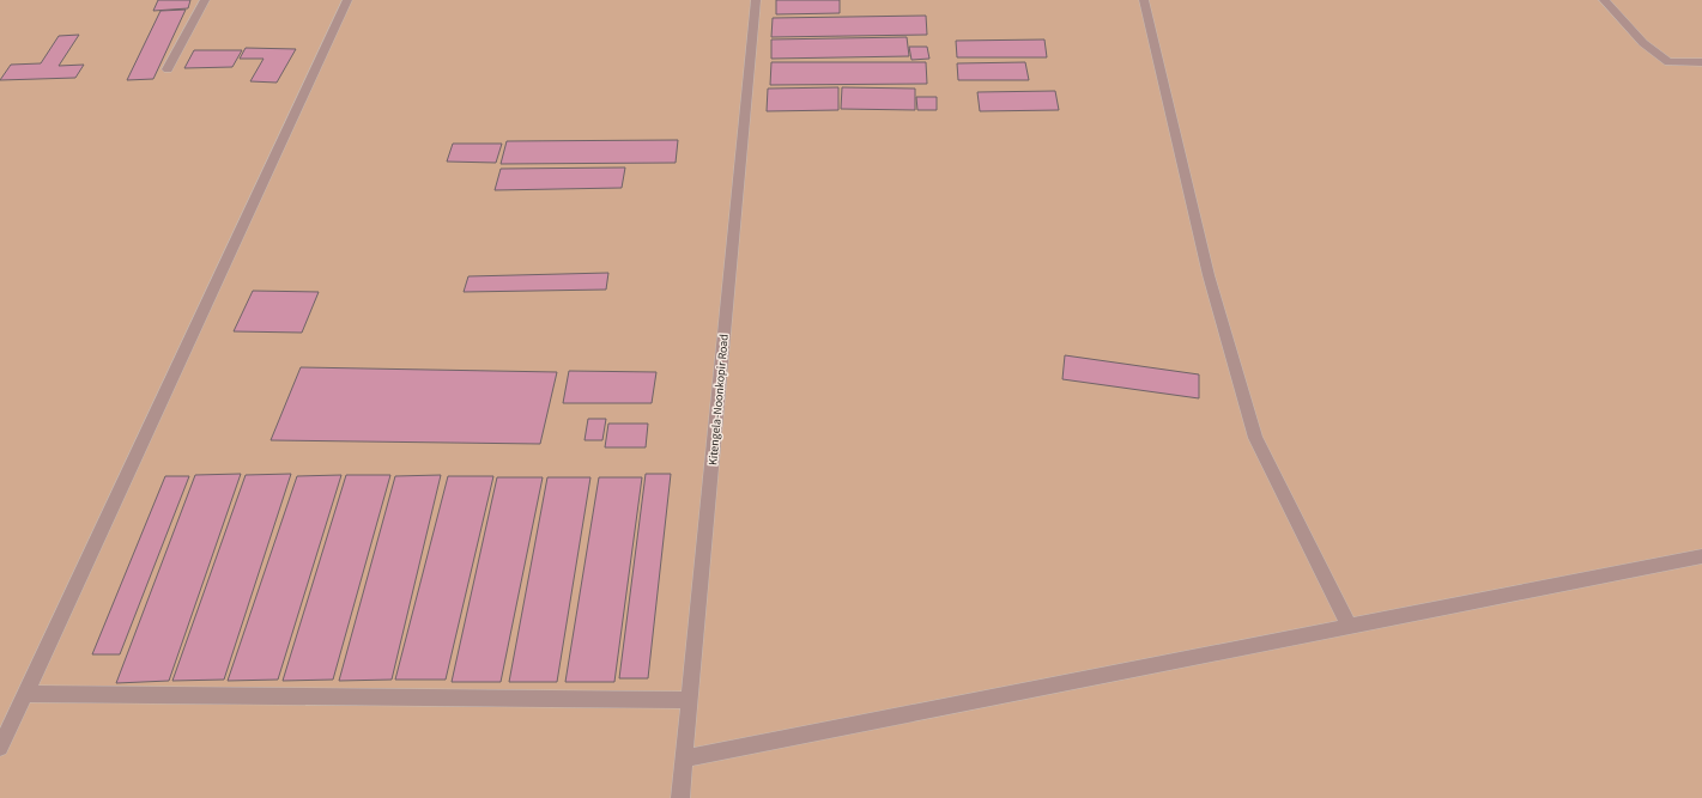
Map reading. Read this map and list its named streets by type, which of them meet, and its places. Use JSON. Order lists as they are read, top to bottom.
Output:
{
  "streets": {
    "street": ["Kitengela-Noonkopir Road"]
  }
}
